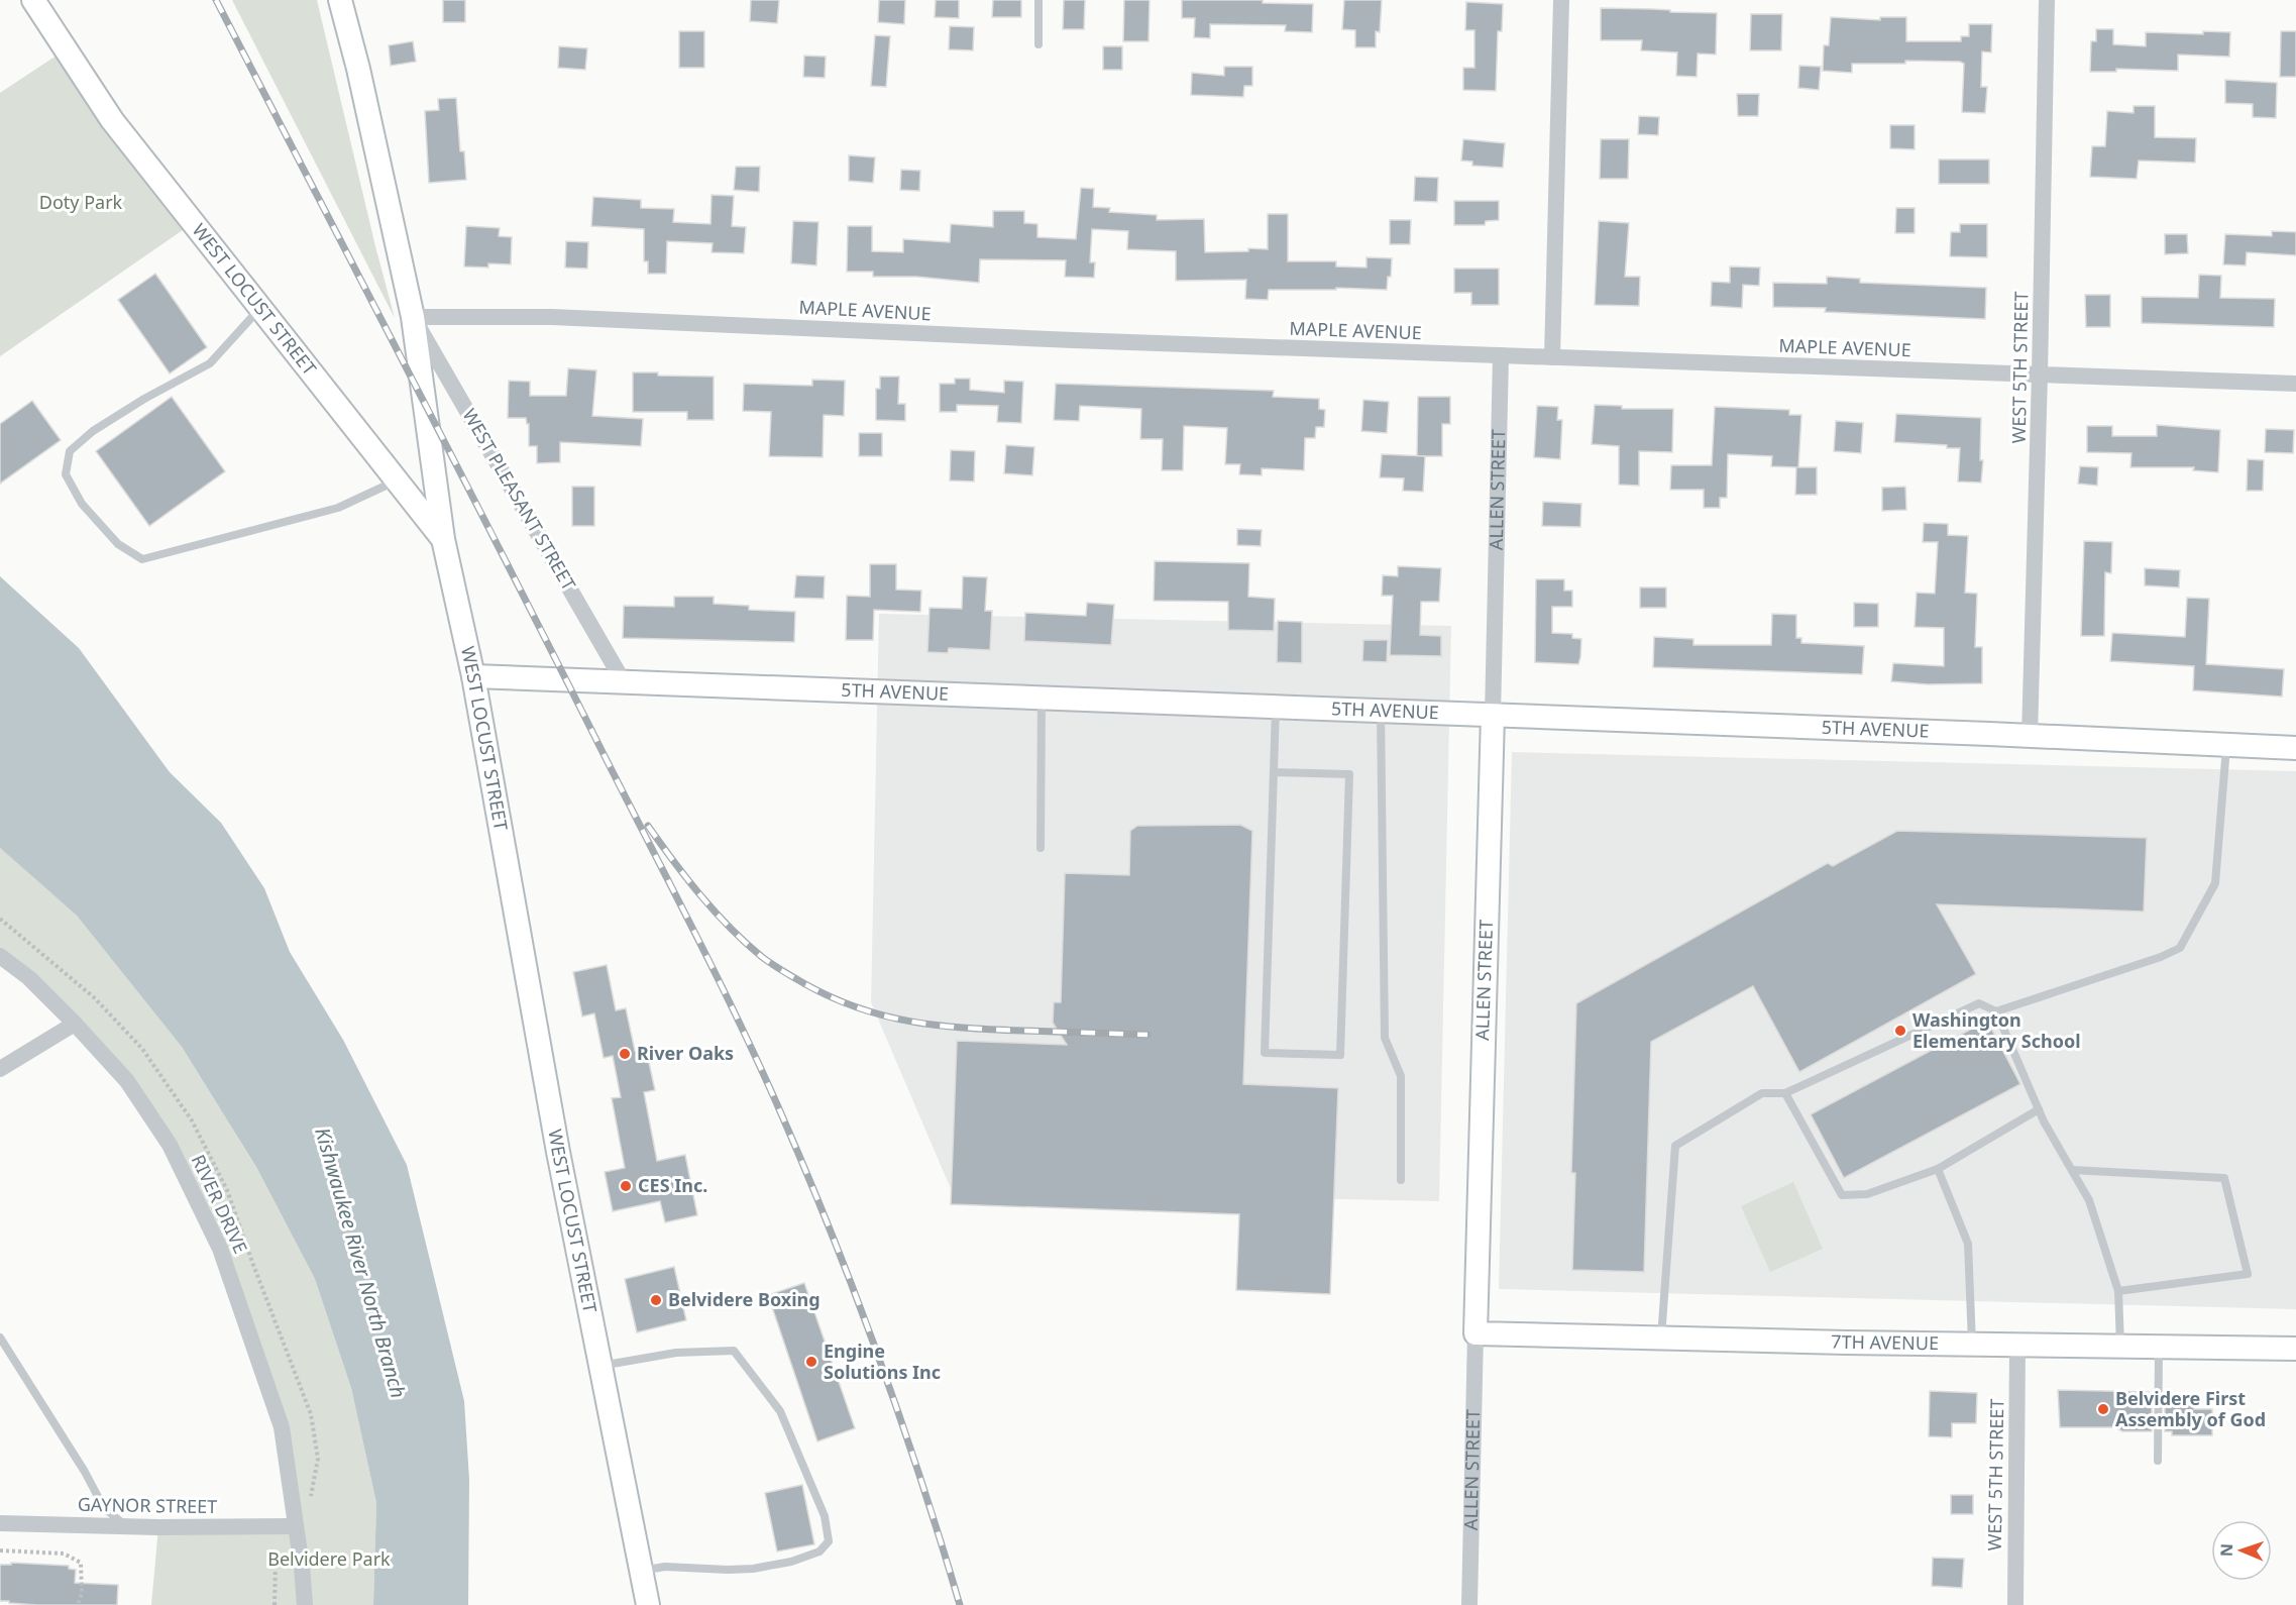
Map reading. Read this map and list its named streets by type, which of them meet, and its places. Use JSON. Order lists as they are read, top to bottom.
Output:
{
  "streets": {
    "street": [
      "WEST LOCUST STREET",
      "MAPLE AVENUE",
      "WEST 5TH STREET",
      "ALLEN STREET",
      "WEST PLEASANT STREET",
      "5TH AVENUE",
      "RIVER DRIVE",
      "7TH AVENUE",
      "GAYNOR STREET"
    ]
  },
  "crossings": [
    ["WEST LOCUST STREET", "WEST PLEASANT STREET"],
    ["WEST LOCUST STREET", "5TH AVENUE"],
    ["MAPLE AVENUE", "WEST 5TH STREET"],
    ["MAPLE AVENUE", "ALLEN STREET"],
    ["MAPLE AVENUE", "WEST PLEASANT STREET"],
    ["WEST 5TH STREET", "5TH AVENUE"],
    ["WEST 5TH STREET", "7TH AVENUE"],
    ["ALLEN STREET", "5TH AVENUE"],
    ["ALLEN STREET", "7TH AVENUE"],
    ["WEST PLEASANT STREET", "5TH AVENUE"],
    ["RIVER DRIVE", "GAYNOR STREET"]
  ],
  "water": ["Kishwaukee River North Branch"],
  "parks": ["Doty Park", "Belvidere Park"],
  "places": [
    "Washington Elementary School",
    "River Oaks",
    "CES Inc.",
    "Belvidere Boxing",
    "Engine Solutions Inc",
    "Belvidere First Assembly of God"
  ],
  "north": "left"
}
